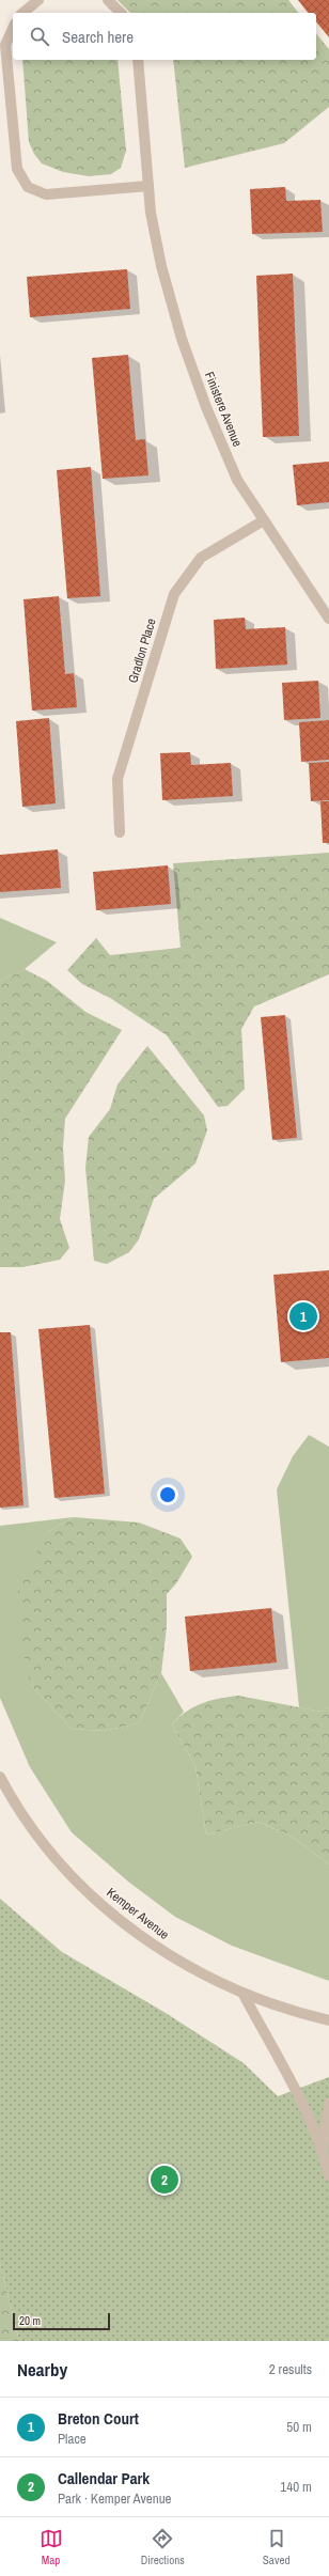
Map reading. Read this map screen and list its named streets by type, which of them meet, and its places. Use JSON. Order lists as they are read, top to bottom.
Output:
{
  "streets": {
    "street": ["Finistere Avenue", "Gradlon Place", "Kemper Avenue"]
  },
  "crossings": [
    ["Finistere Avenue", "Gradlon Place"]
  ],
  "scale_bar": "20 m",
  "page": {
    "search": "Search here",
    "pins": ["1", "2"],
    "scale": "20 m",
    "heading": ["Nearby", "2 results"],
    "list": [
      {
        "mark": "1",
        "name": "Breton Court",
        "note": "Place",
        "value": "50 m"
      },
      {
        "mark": "2",
        "name": "Callendar Park",
        "note": "Park · Kemper Avenue",
        "value": "140 m"
      }
    ],
    "nav": ["Map", "Directions", "Saved"]
  }
}
